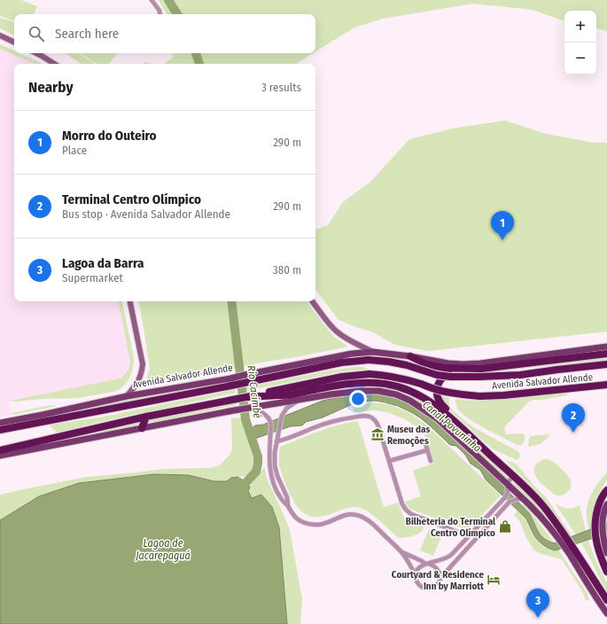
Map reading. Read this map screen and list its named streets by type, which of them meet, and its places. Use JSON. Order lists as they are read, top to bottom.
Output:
{
  "streets": {
    "highway": ["Avenida Salvador Allende"]
  },
  "water": ["Rio Cacimbé", "Canal Pavuninha", "Lagoa de Jacarepaguá"],
  "places": {
    "museum": ["Museu das Remoções"],
    "shop": ["Bilheteria do Terminal Centro Olímpico"],
    "hotel": ["Courtyard & Residence Inn by Marriott"]
  },
  "page": {
    "map_buttons": ["+", "−"],
    "search": "Search here",
    "heading": ["Nearby", "3 results"],
    "list": [
      {
        "mark": "1",
        "name": "Morro do Outeiro",
        "note": "Place",
        "value": "290 m"
      },
      {
        "mark": "2",
        "name": "Terminal Centro Olímpico",
        "note": "Bus stop · Avenida Salvador Allende",
        "value": "290 m"
      },
      {
        "mark": "3",
        "name": "Lagoa da Barra",
        "note": "Supermarket",
        "value": "380 m"
      }
    ],
    "pins": ["1", "2", "3"]
  }
}
